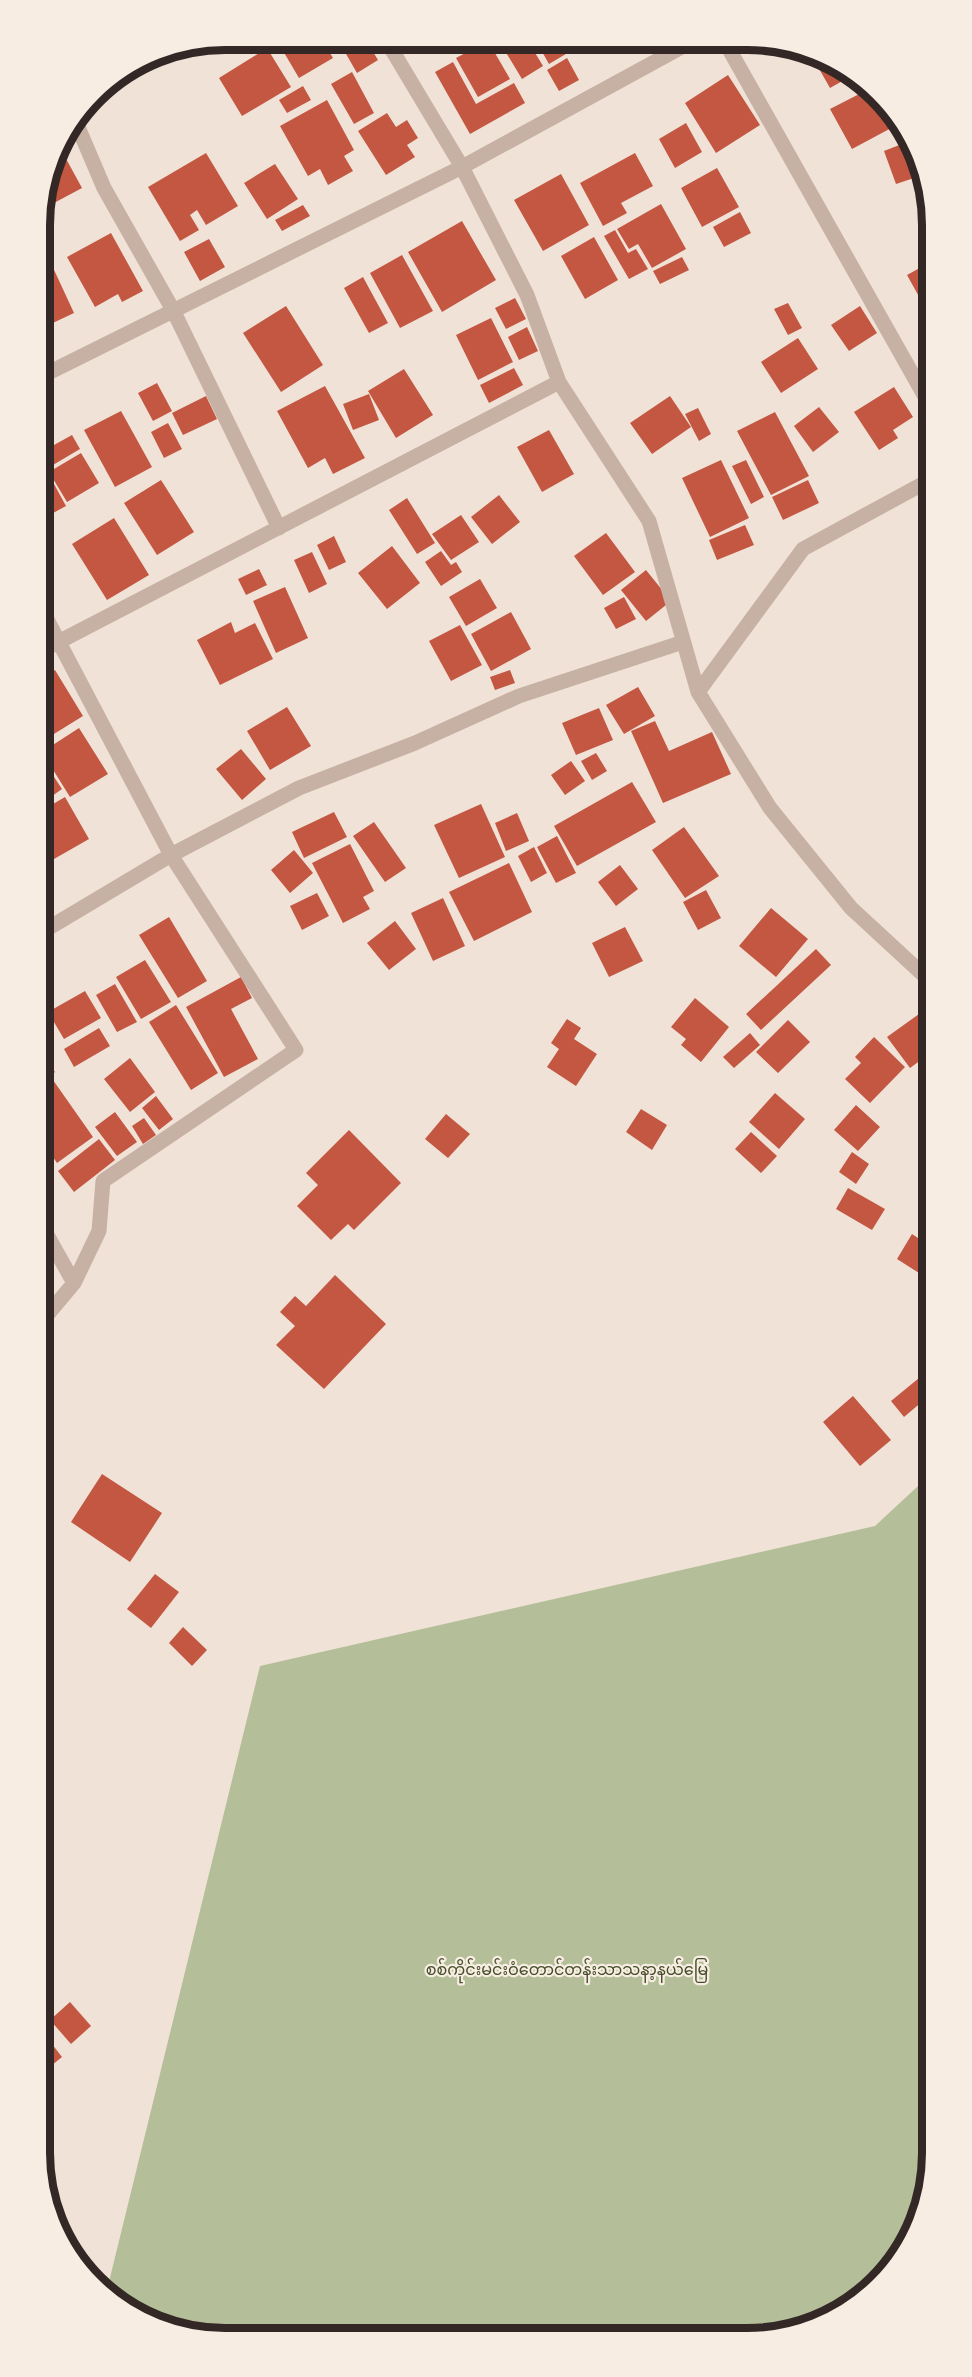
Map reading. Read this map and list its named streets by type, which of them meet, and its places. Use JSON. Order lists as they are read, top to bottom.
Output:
{
  "parks": ["စစ်ကိုင်းမင်းဝံတောင်တန်းသာသနာ့နယ်မြေ"]
}
